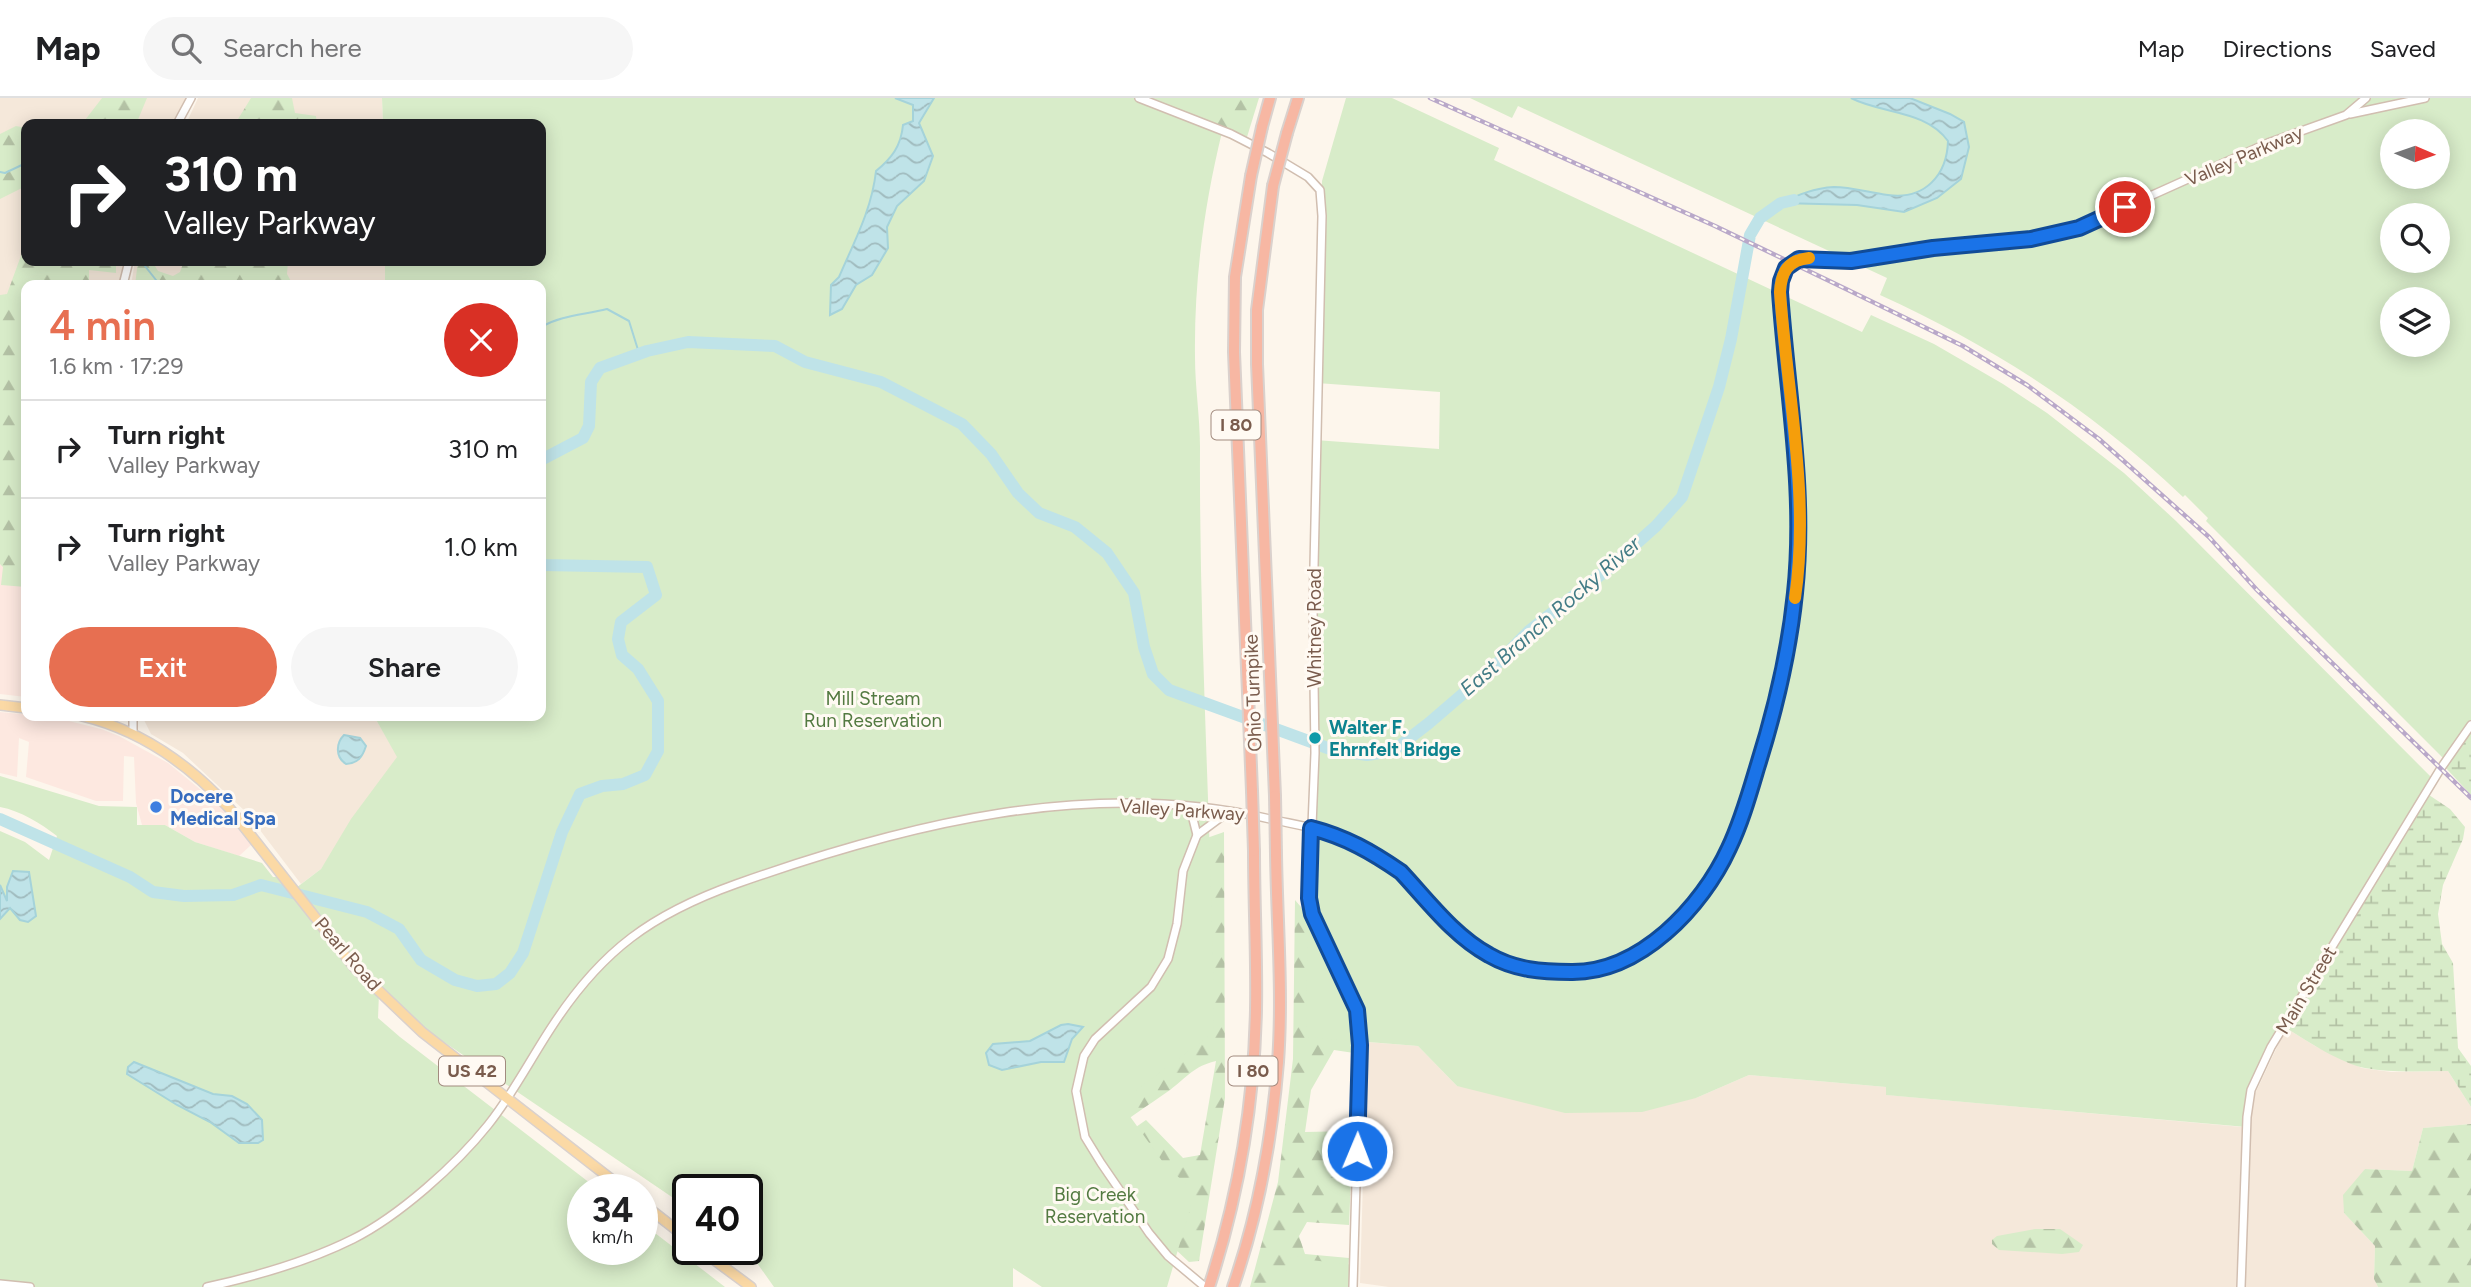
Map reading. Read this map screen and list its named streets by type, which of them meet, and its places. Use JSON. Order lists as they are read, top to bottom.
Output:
{
  "streets": {
    "highway": ["I 80", "Ohio Turnpike"],
    "main road": ["Pearl Road", "US 42"],
    "street": ["Valley Parkway", "Whitney Road", "Main Street"]
  },
  "crossings": [
    ["Valley Parkway", "Whitney Road"],
    ["Valley Parkway", "Pearl Road"]
  ],
  "water": ["East Branch Rocky River"],
  "parks": ["Mill Stream Run Reservation", "Big Creek Reservation"],
  "places": ["Walter F. Ehrnfelt Bridge", "Docere Medical Spa"],
  "north": "right",
  "page": {
    "header": "Map",
    "search": "Search here",
    "nav": ["Map", "Directions", "Saved"],
    "turn": ["310 m", "Valley Parkway"],
    "heading": ["4 min", "1.6 km · 17:29"],
    "list": [
      {
        "name": "Turn right",
        "note": "Valley Parkway",
        "value": "310 m"
      },
      {
        "name": "Turn right",
        "note": "Valley Parkway",
        "value": "1.0 km"
      }
    ],
    "buttons": ["Exit", "Share"],
    "speed": "34 km/h",
    "limit": "40"
  }
}
